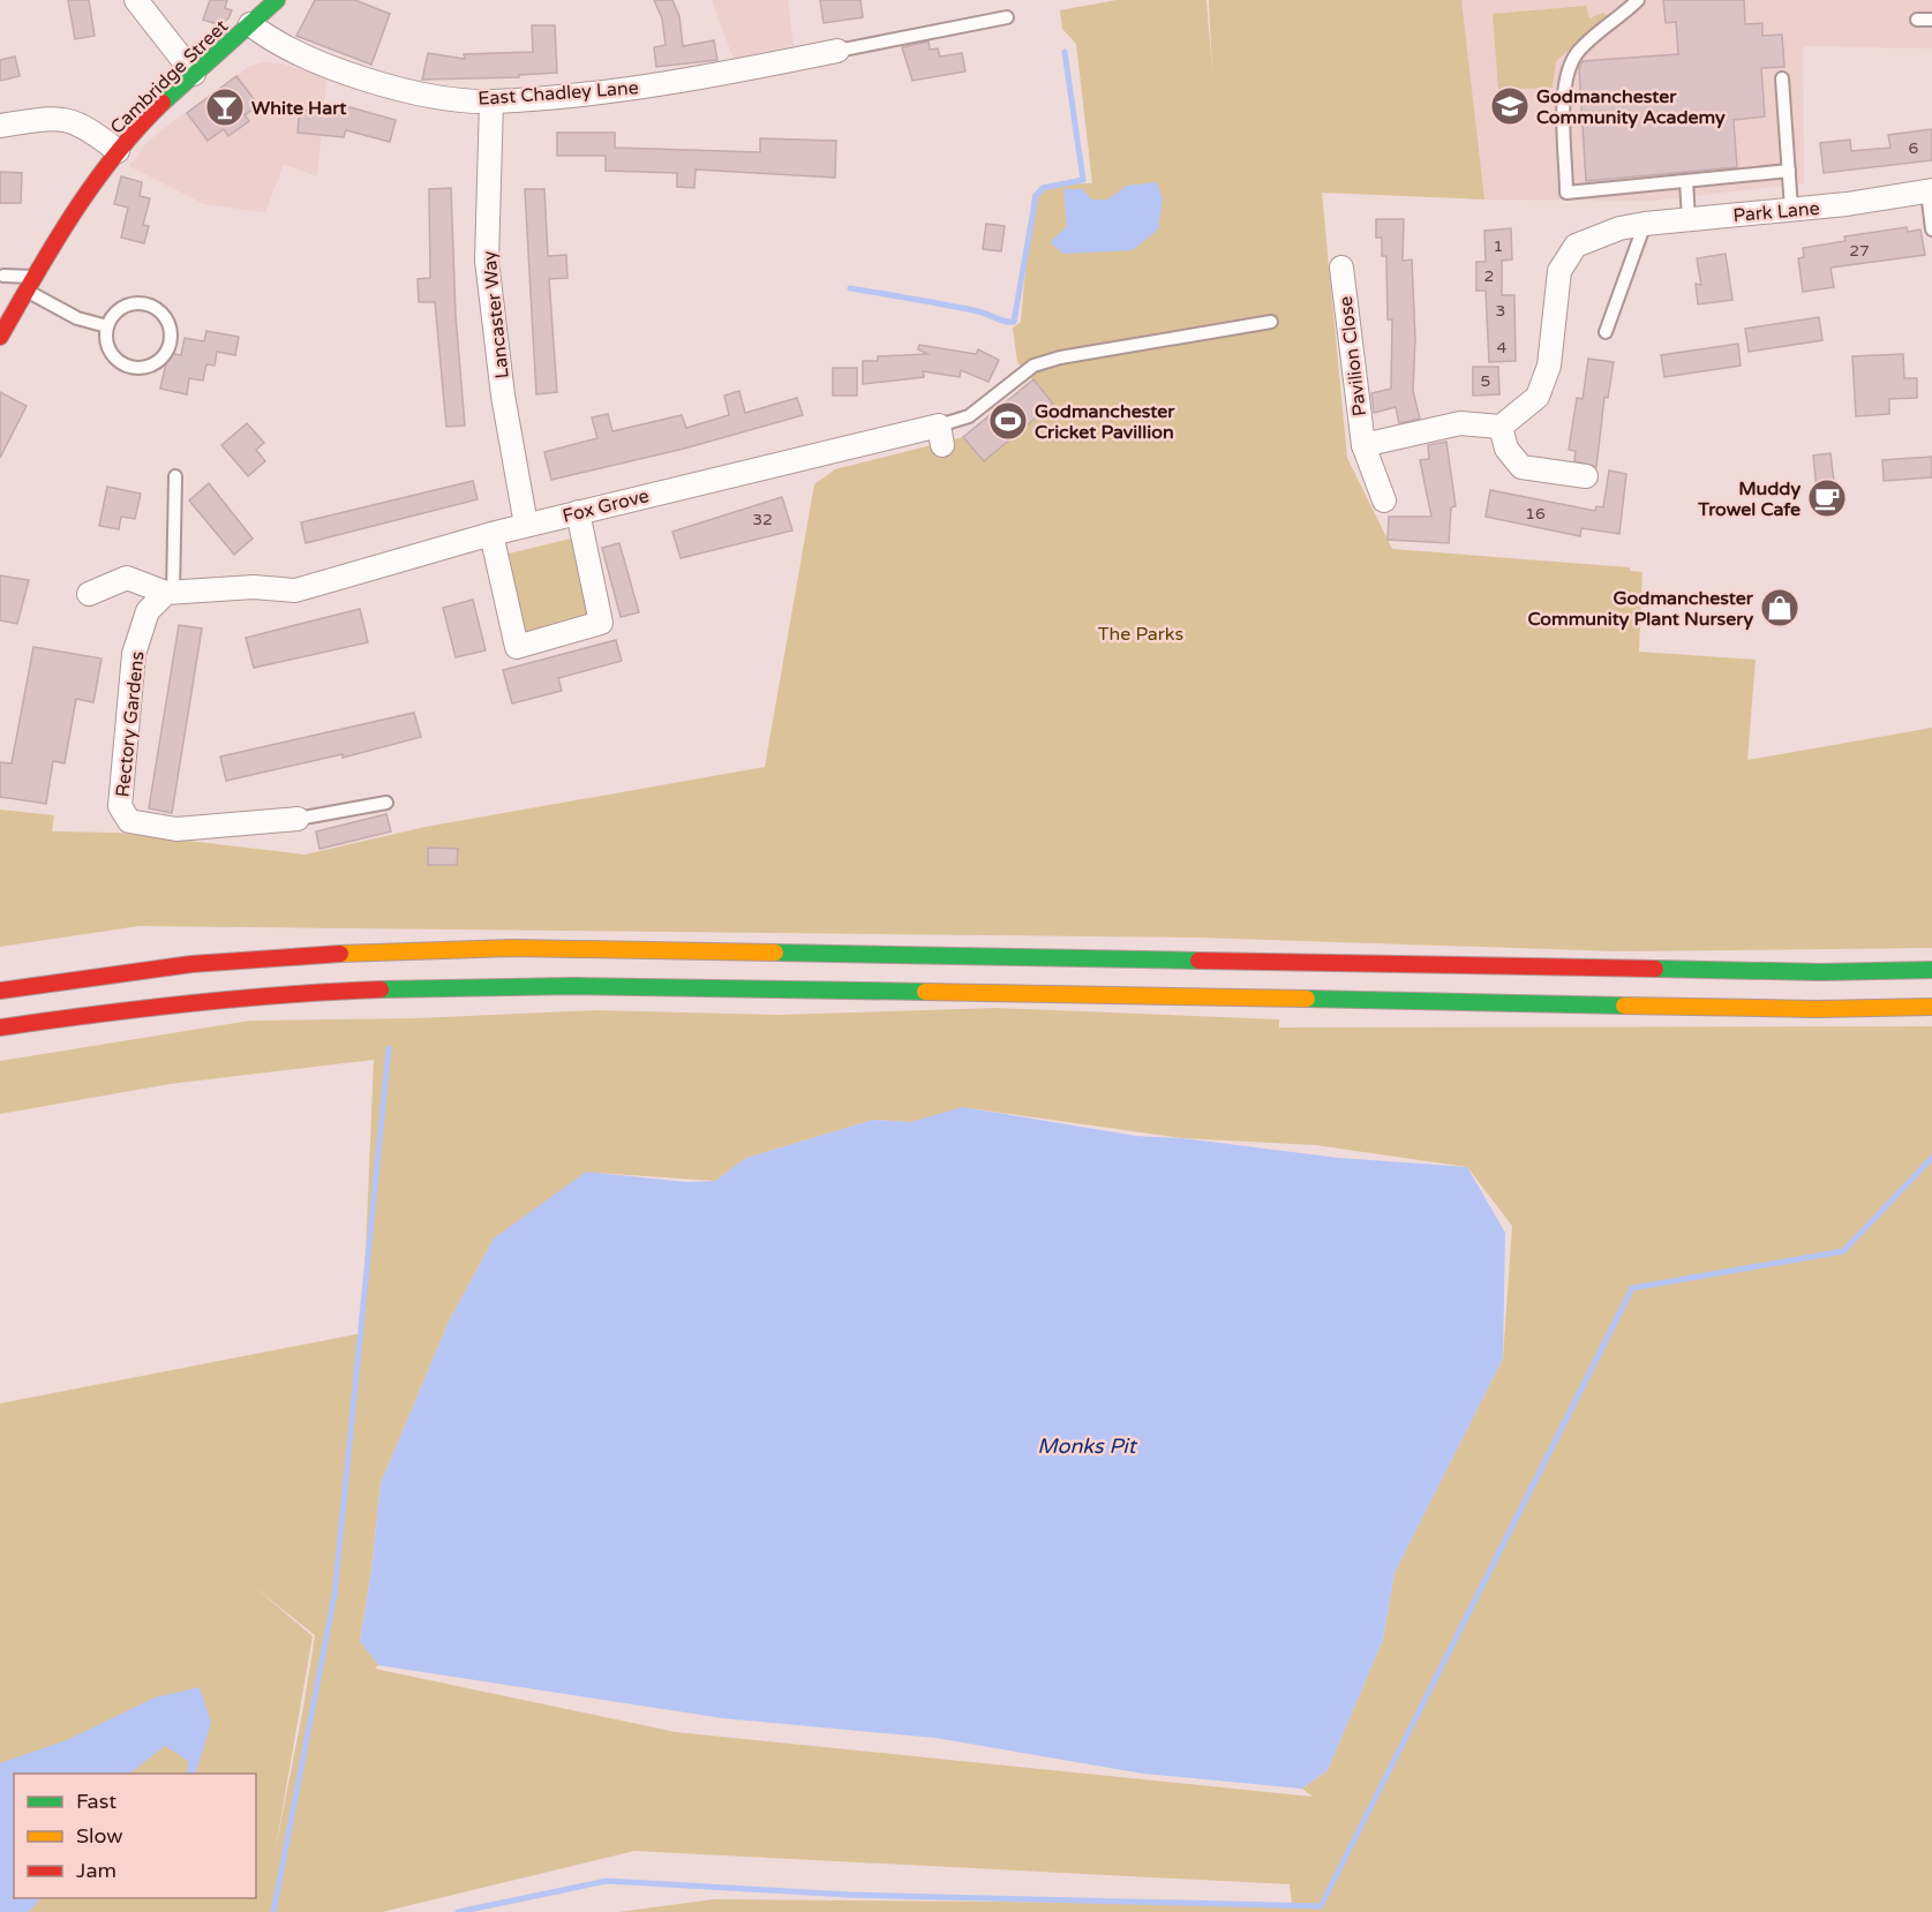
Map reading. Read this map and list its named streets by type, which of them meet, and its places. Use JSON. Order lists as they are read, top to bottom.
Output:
{
  "streets": {
    "main road": ["Cambridge Street"],
    "street": [
      "East Chadley Lane",
      "Park Lane",
      "Lancaster Way",
      "Pavilion Close",
      "Fox Grove",
      "Rectory Gardens"
    ]
  },
  "crossings": [
    ["Cambridge Street", "East Chadley Lane"],
    ["East Chadley Lane", "Lancaster Way"],
    ["Park Lane", "Pavilion Close"],
    ["Lancaster Way", "Fox Grove"],
    ["Fox Grove", "Rectory Gardens"]
  ],
  "water": ["Monks Pit"],
  "parks": ["The Parks"],
  "places": {
    "school or university": ["Godmanchester Community Academy"],
    "bar": ["White Hart"],
    "sports": ["Godmanchester Cricket Pavillion"],
    "cafe": ["Muddy Trowel Cafe"],
    "shop": ["Godmanchester Community Plant Nursery"]
  },
  "house_numbers": [
    "6",
    "1",
    "27",
    "2",
    "3",
    "4",
    "5",
    "16",
    "32"
  ],
  "legend": ["Fast", "Slow", "Jam"]
}
